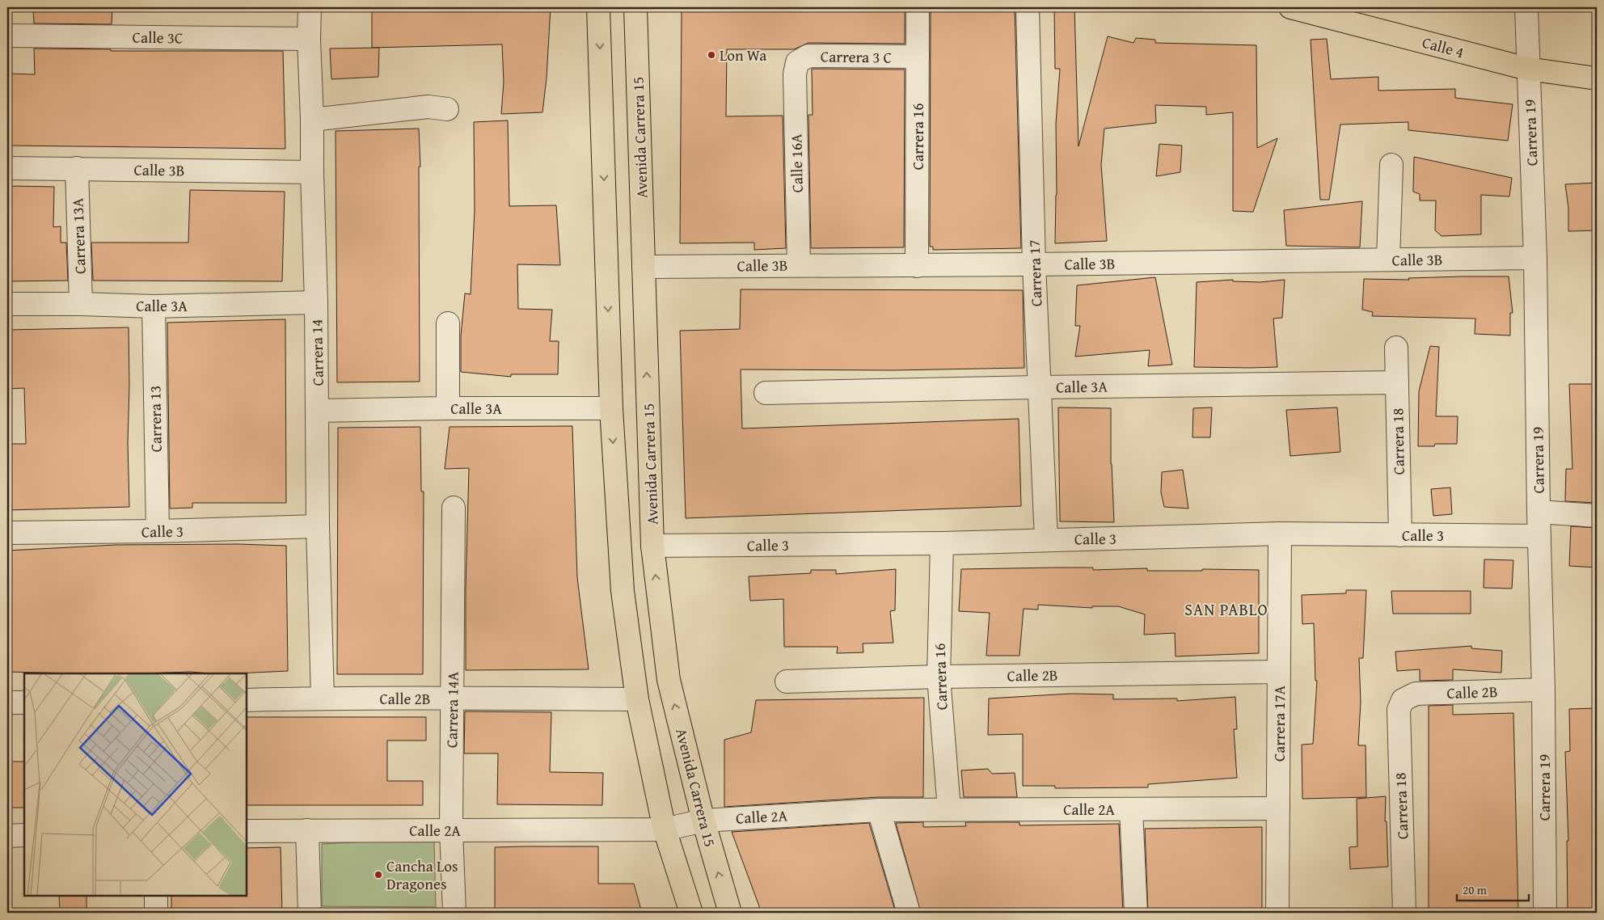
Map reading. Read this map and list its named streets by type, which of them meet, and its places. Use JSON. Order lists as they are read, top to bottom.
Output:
{
  "streets": {
    "main road": ["Calle 4", "Avenida Carrera 15"],
    "street": [
      "Calle 3C",
      "Carrera 3 C",
      "Carrera 19",
      "Carrera 16",
      "Calle 16A",
      "Calle 3B",
      "Carrera 13A",
      "Carrera 17",
      "Calle 3A",
      "Carrera 14",
      "Carrera 13",
      "Carrera 18",
      "Calle 3",
      "Calle 2B",
      "Carrera 14A",
      "Carrera 17A",
      "Calle 2A"
    ]
  },
  "crossings": [
    ["Calle 3C", "Carrera 14"],
    ["Calle 4", "Carrera 19"],
    ["Carrera 3 C", "Carrera 16"],
    ["Carrera 3 C", "Calle 16A"],
    ["Carrera 19", "Calle 3B"],
    ["Carrera 19", "Calle 3"],
    ["Carrera 19", "Calle 2B"],
    ["Carrera 16", "Calle 3B"],
    ["Carrera 16", "Calle 3"],
    ["Carrera 16", "Calle 2B"],
    ["Carrera 16", "Calle 2A"],
    ["Avenida Carrera 15", "Calle 3B"],
    ["Avenida Carrera 15", "Calle 3"],
    ["Avenida Carrera 15", "Calle 2A"],
    ["Calle 16A", "Calle 3B"],
    ["Calle 3B", "Carrera 13A"],
    ["Calle 3B", "Carrera 17"],
    ["Calle 3B", "Carrera 14"],
    ["Carrera 13A", "Calle 3A"],
    ["Carrera 17", "Calle 3A"],
    ["Carrera 17", "Calle 3"],
    ["Calle 3A", "Carrera 14"],
    ["Calle 3A", "Carrera 13"],
    ["Calle 3A", "Carrera 18"],
    ["Carrera 14", "Calle 3"],
    ["Carrera 14", "Calle 2B"],
    ["Carrera 13", "Calle 3"],
    ["Carrera 18", "Calle 3"],
    ["Carrera 18", "Calle 2B"],
    ["Calle 3", "Carrera 17A"],
    ["Calle 2B", "Carrera 14A"],
    ["Calle 2B", "Carrera 17A"],
    ["Carrera 14A", "Calle 2A"],
    ["Carrera 17A", "Calle 2A"]
  ],
  "districts": ["SAN PABLO"],
  "places": ["Lon Wa", "Cancha Los Dragones"],
  "scale_bar": "20 m"
}
